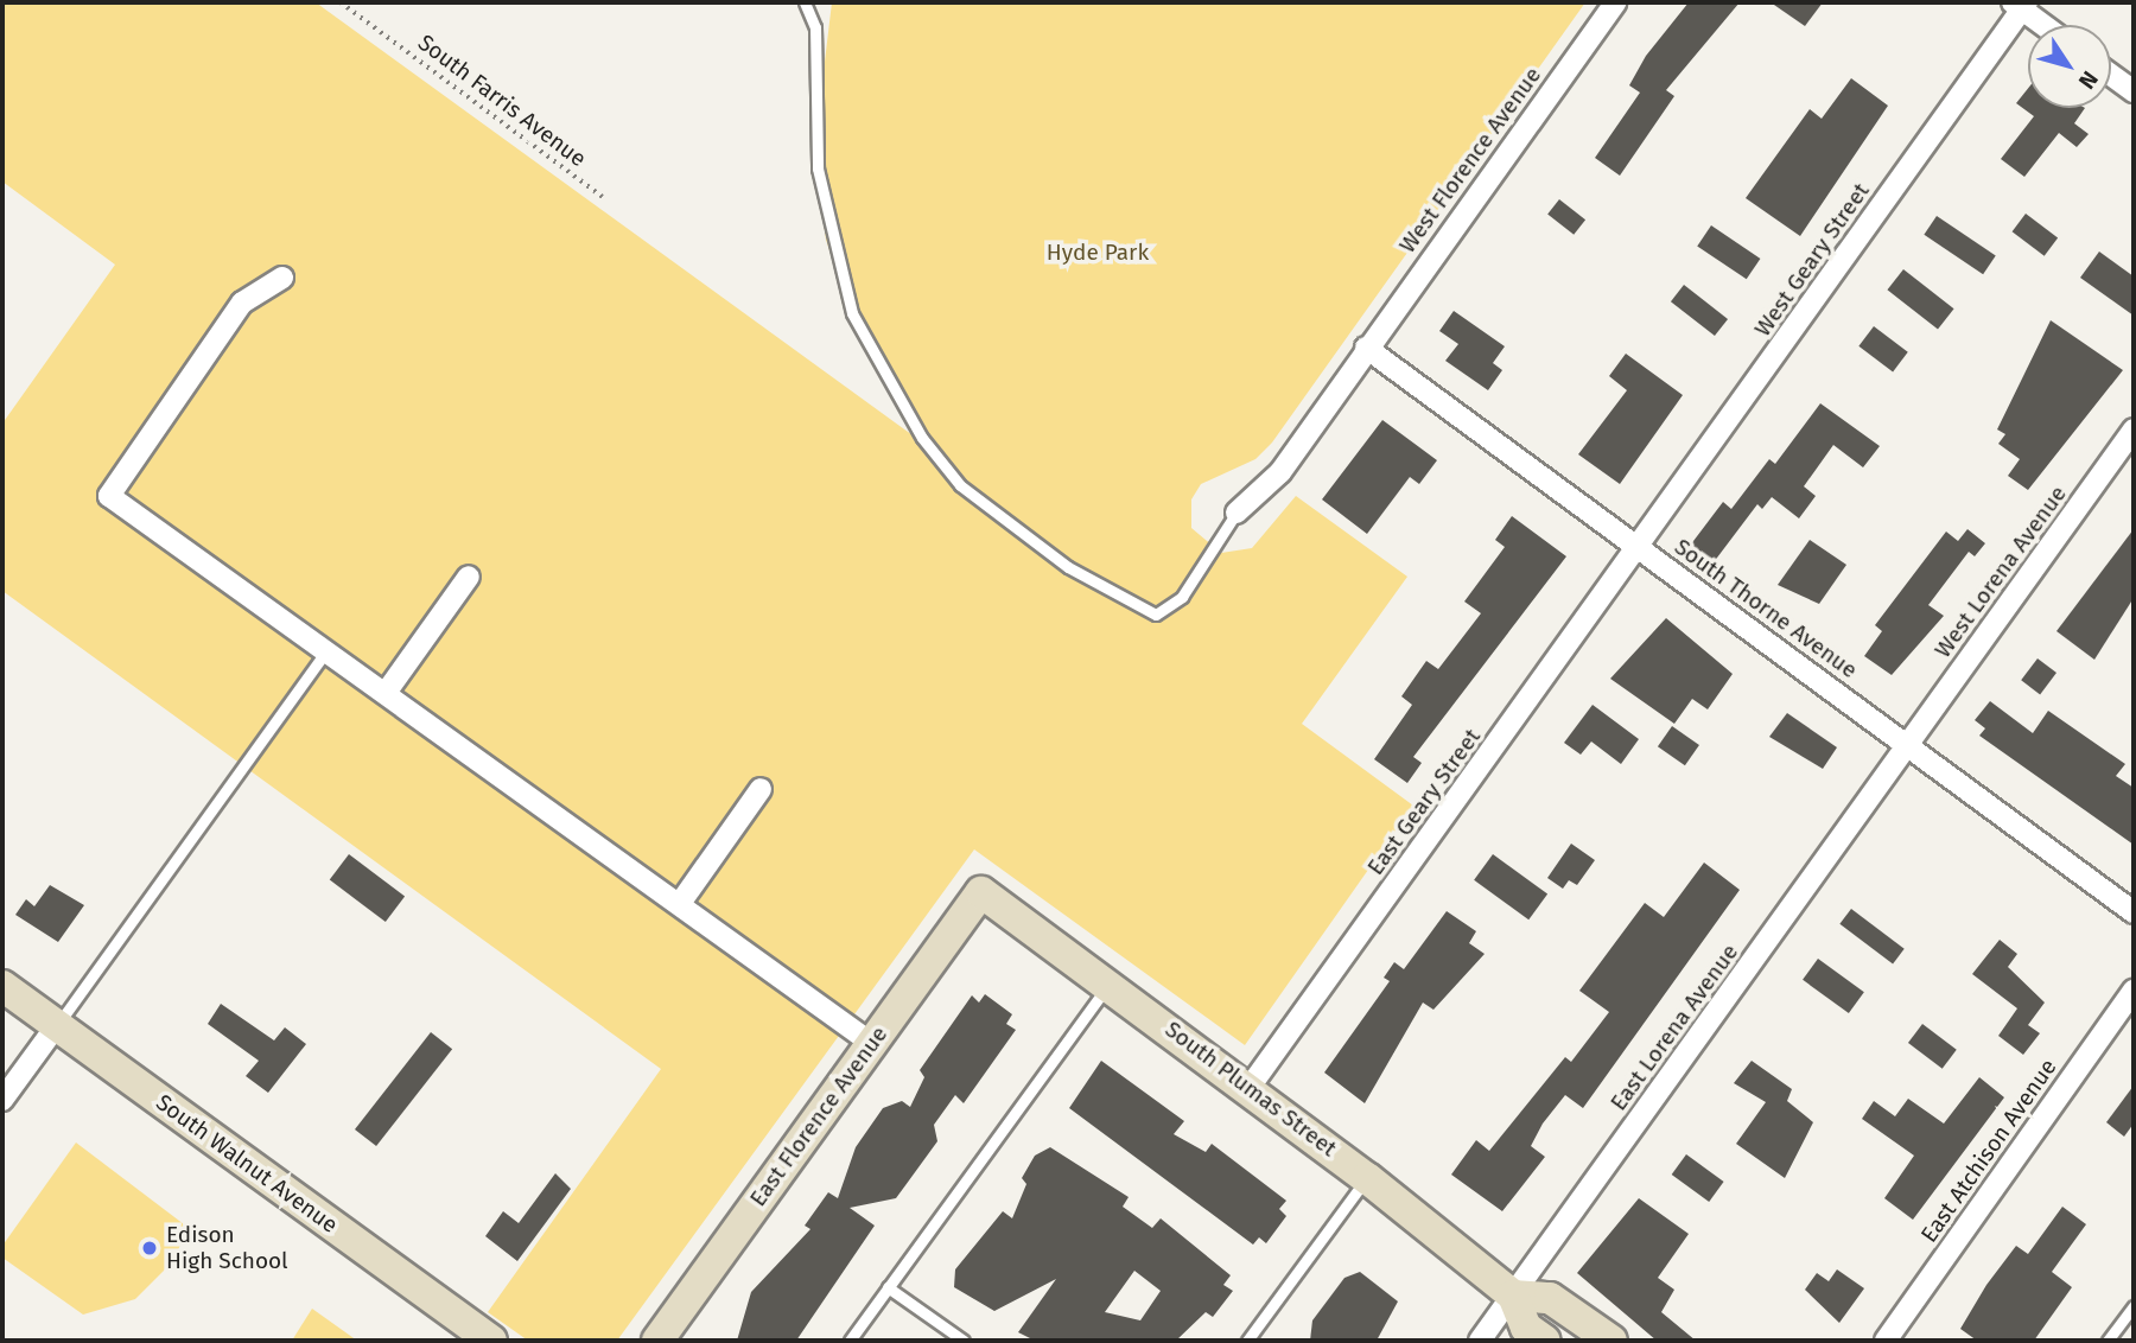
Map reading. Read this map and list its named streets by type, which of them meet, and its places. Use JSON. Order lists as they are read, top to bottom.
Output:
{
  "streets": {
    "street": [
      "West Florence Avenue",
      "West Geary Street",
      "West Lorena Avenue",
      "South Thorne Avenue",
      "East Geary Street",
      "East Lorena Avenue",
      "South Plumas Street",
      "East Florence Avenue",
      "East Atchison Avenue",
      "South Walnut Avenue"
    ],
    "path": ["South Farris Avenue"]
  },
  "crossings": [
    ["West Florence Avenue", "South Thorne Avenue"],
    ["West Geary Street", "South Thorne Avenue"],
    ["West Geary Street", "East Geary Street"],
    ["West Lorena Avenue", "South Thorne Avenue"],
    ["West Lorena Avenue", "East Lorena Avenue"],
    ["South Thorne Avenue", "East Geary Street"],
    ["South Thorne Avenue", "East Lorena Avenue"],
    ["East Geary Street", "South Plumas Street"],
    ["East Lorena Avenue", "South Plumas Street"],
    ["South Plumas Street", "East Florence Avenue"]
  ],
  "parks": ["Hyde Park"],
  "places": ["Edison High School"],
  "north": "bottom right"
}
